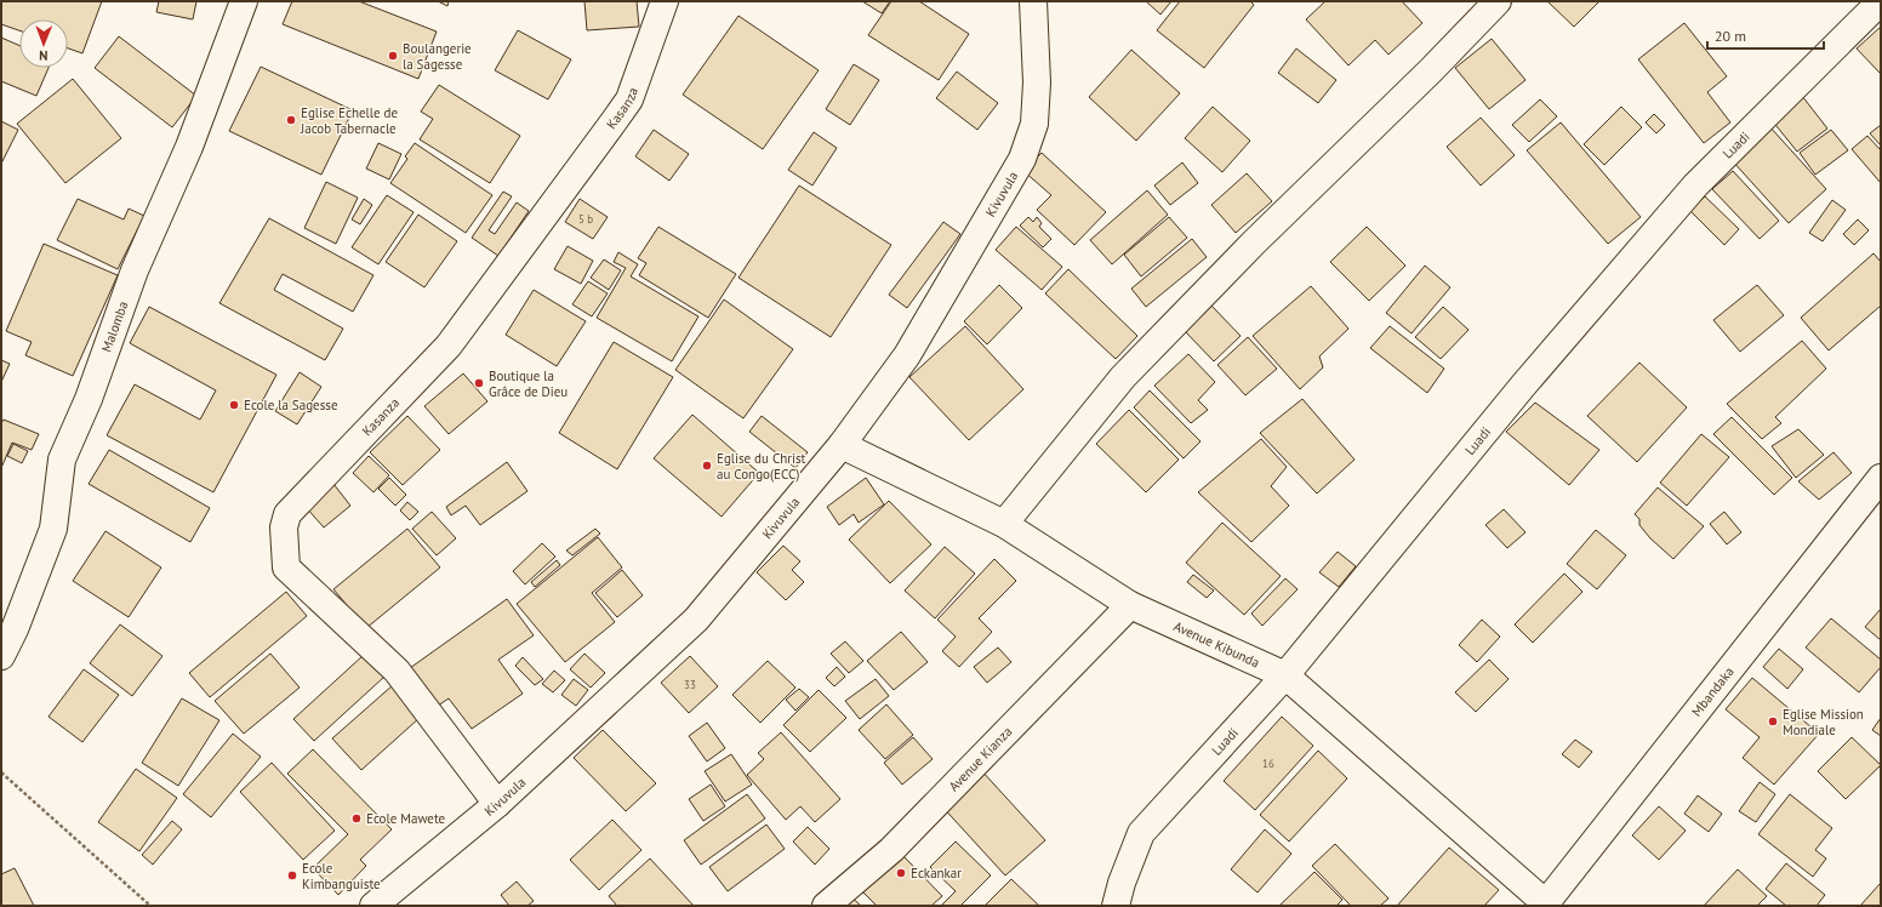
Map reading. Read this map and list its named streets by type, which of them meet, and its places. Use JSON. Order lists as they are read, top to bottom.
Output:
{
  "streets": {
    "street": [
      "Kasanza",
      "Luadi",
      "Kivuvula",
      "Malomba",
      "Avenue Kibunda",
      "Mbandaka",
      "Avenue Kianza"
    ]
  },
  "crossings": [
    ["Kasanza", "Kivuvula"],
    ["Luadi", "Avenue Kibunda"],
    ["Kivuvula", "Avenue Kibunda"],
    ["Avenue Kibunda", "Mbandaka"],
    ["Avenue Kibunda", "Avenue Kianza"]
  ],
  "places": [
    "Boulangerie la Sagesse",
    "Eglise Echelle de Jacob Tabernacle",
    "Boutique la Grâce de Dieu",
    "Ecole la Sagesse",
    "Eglise du Christ au Congo(ECC)",
    "Eglise Mission Mondiale",
    "Ecole Mawete",
    "Eckankar",
    "Ecole Kimbanguiste"
  ],
  "house_numbers": ["5 b", "33", "16"],
  "scale_bar": "20 m",
  "north": "bottom"
}
